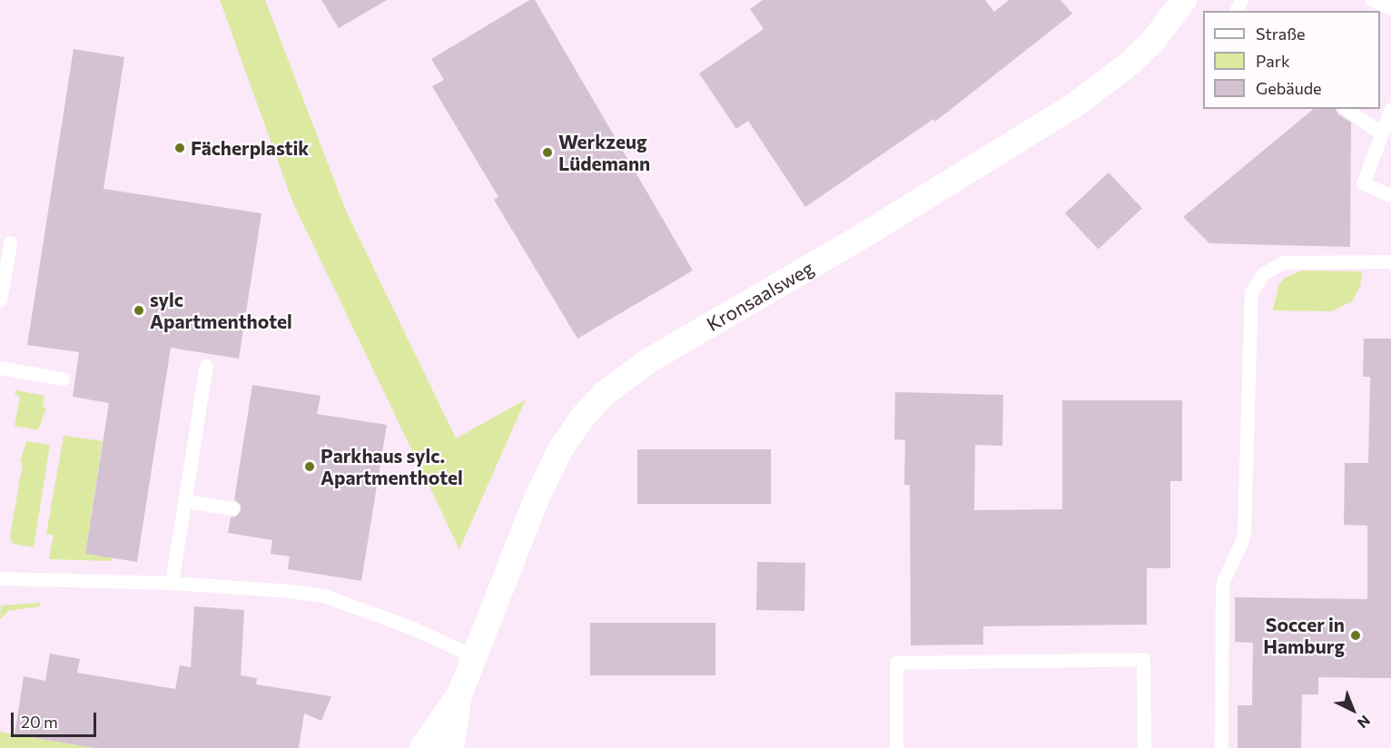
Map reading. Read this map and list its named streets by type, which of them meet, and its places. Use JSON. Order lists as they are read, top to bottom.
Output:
{
  "streets": {
    "street": ["Kronsaalsweg"]
  },
  "places": [
    "Fächerplastik",
    "Werkzeug Lüdemann",
    "sylc Apartmenthotel",
    "Parkhaus sylc. Apartmenthotel",
    "Soccer in Hamburg"
  ],
  "legend": ["Straße", "Park", "Gebäude"],
  "scale_bar": "20 m",
  "north": "bottom right"
}
